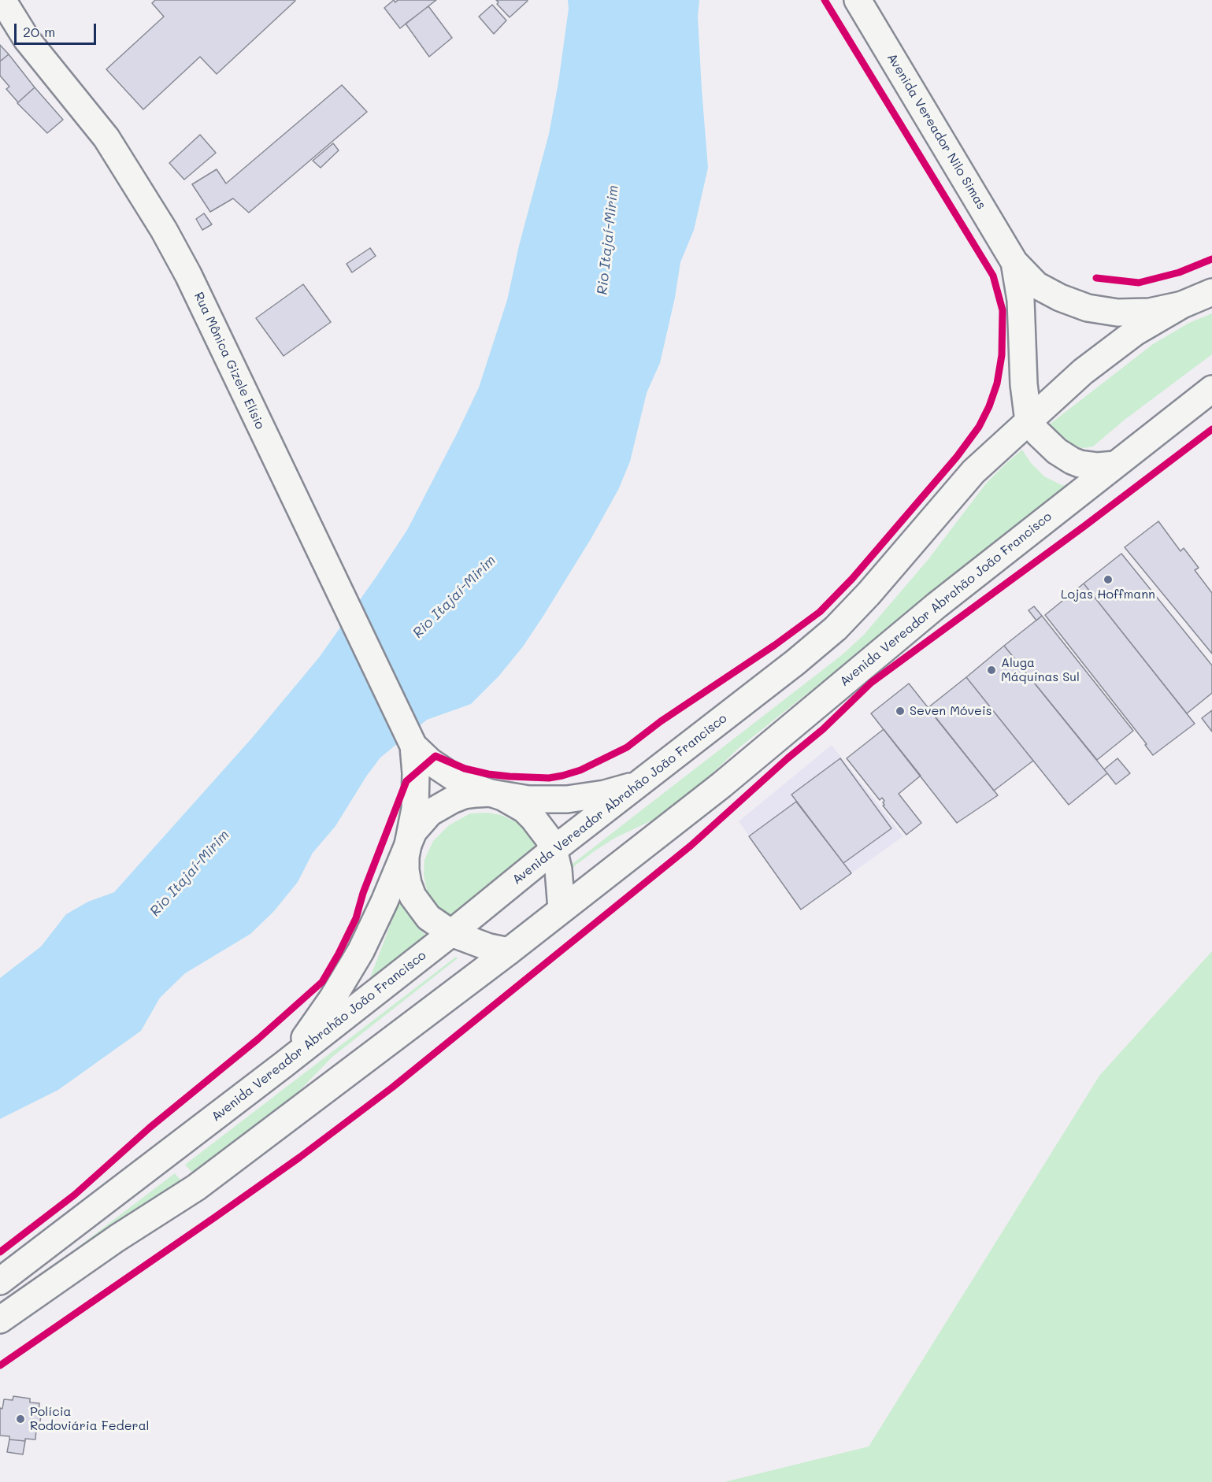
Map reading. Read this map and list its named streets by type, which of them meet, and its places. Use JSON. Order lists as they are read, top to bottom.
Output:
{
  "streets": {
    "main road": ["Avenida Vereador Nilo Simas", "Rua Mônica Gizele Elísio", "Avenida Vereador Abrahão João Francisco"]
  },
  "crossings": [
    ["Avenida Vereador Nilo Simas", "Avenida Vereador Abrahão João Francisco"],
    ["Rua Mônica Gizele Elísio", "Avenida Vereador Abrahão João Francisco"]
  ],
  "water": ["Rio Itajaí-Mirim"],
  "places": [
    "Lojas Hoffmann",
    "Aluga Máquinas Sul",
    "Seven Móveis",
    "Polícia Rodoviária Federal"
  ],
  "scale_bar": "20 m"
}
